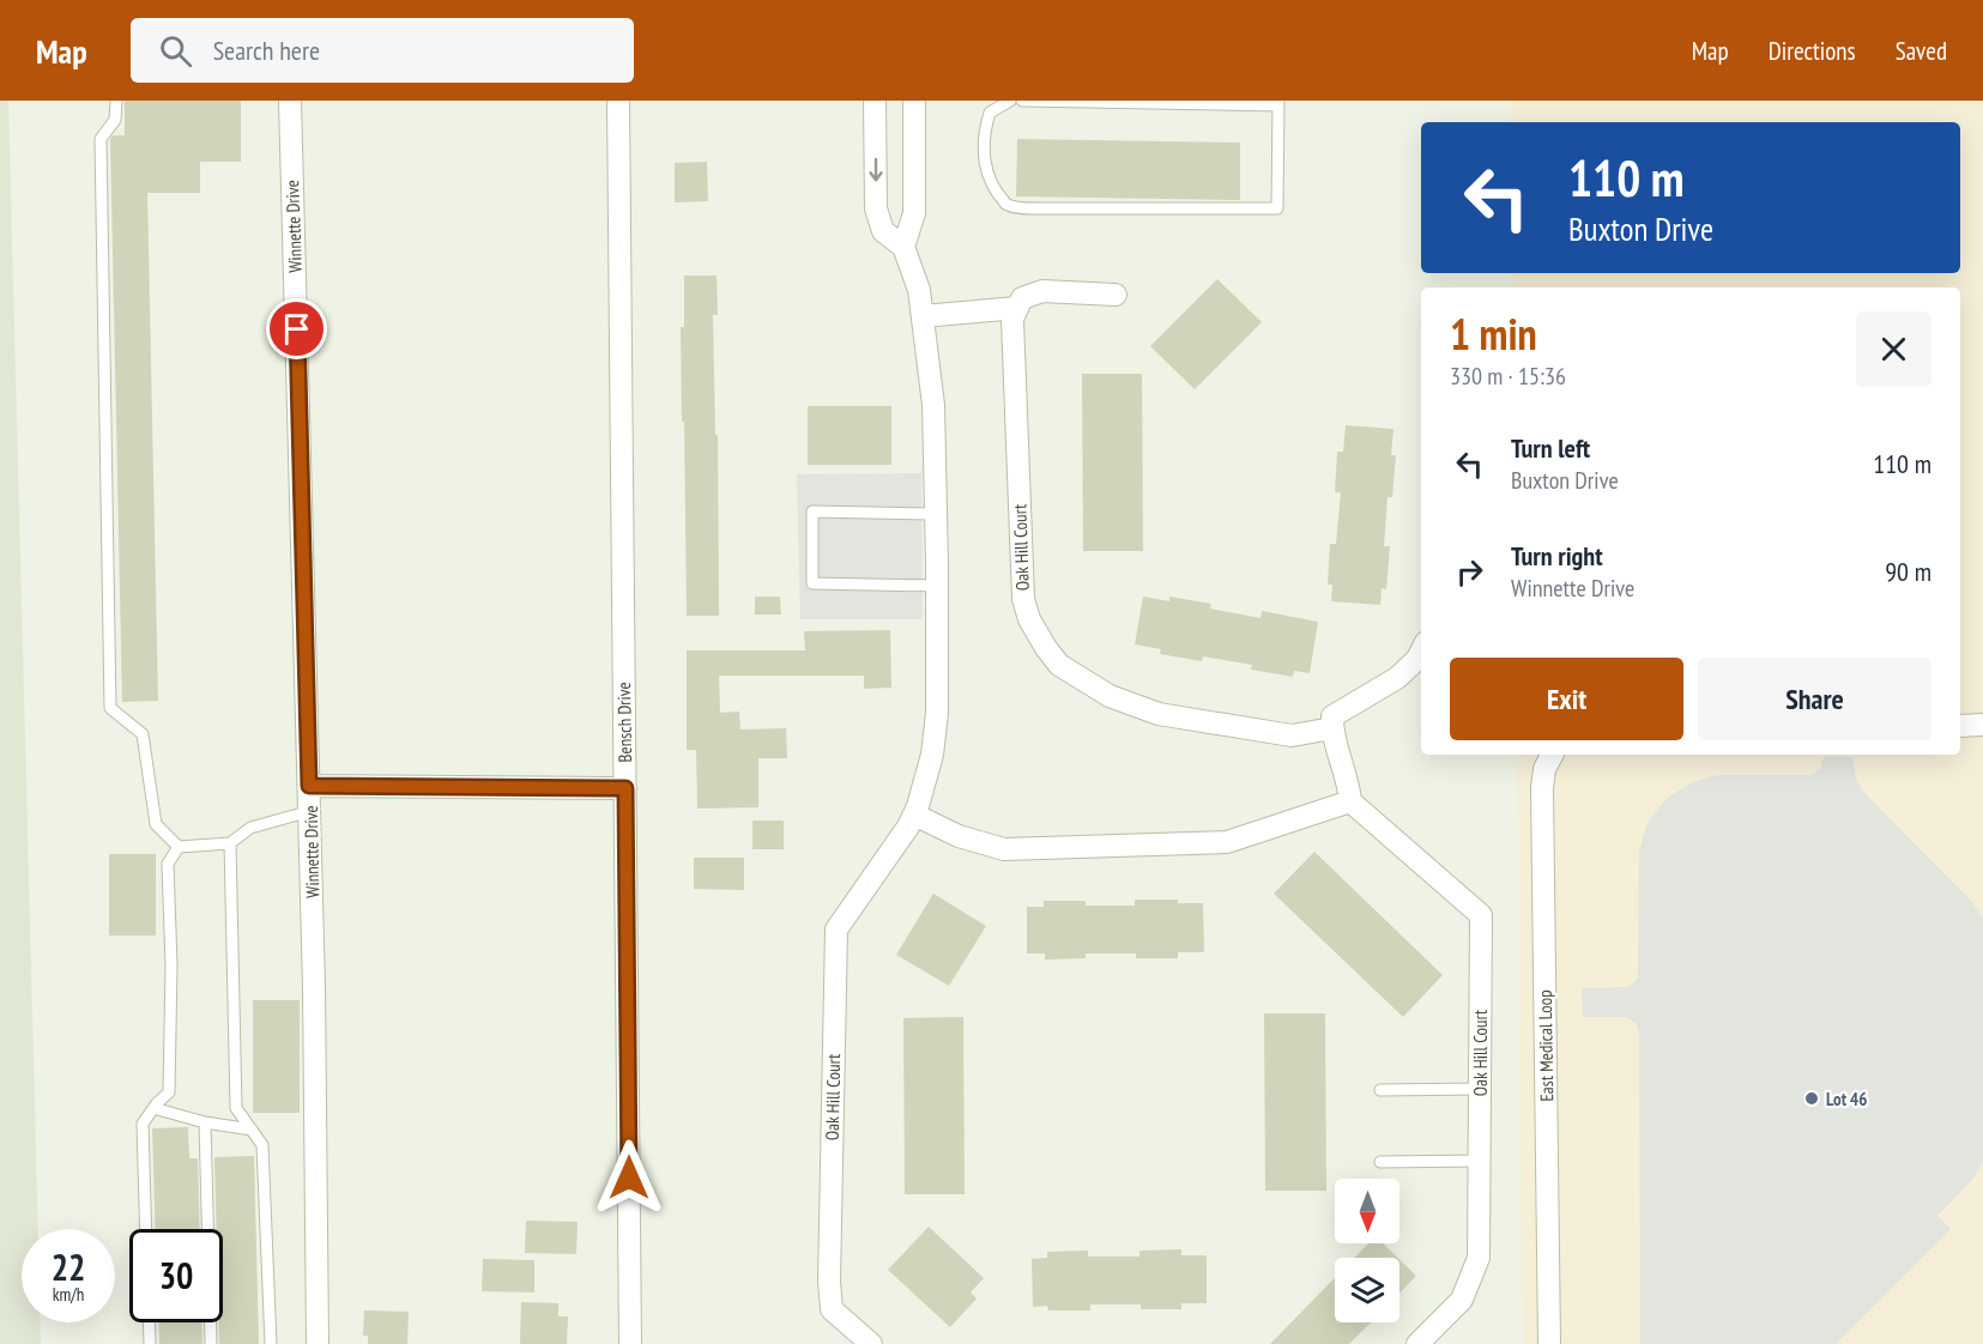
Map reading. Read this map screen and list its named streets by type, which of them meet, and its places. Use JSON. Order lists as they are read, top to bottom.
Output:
{
  "streets": {
    "street": [
      "Winnette Drive",
      "Oak Hill Court",
      "Bensch Drive",
      "East Medical Loop"
    ]
  },
  "places": ["Lot 46"],
  "north": "bottom",
  "page": {
    "header": "Map",
    "search": "Search here",
    "nav": ["Map", "Directions", "Saved"],
    "turn": ["110 m", "Buxton Drive"],
    "heading": ["1 min", "330 m · 15:36"],
    "list": [
      {
        "name": "Turn left",
        "note": "Buxton Drive",
        "value": "110 m"
      },
      {
        "name": "Turn right",
        "note": "Winnette Drive",
        "value": "90 m"
      }
    ],
    "buttons": ["Exit", "Share"],
    "speed": "22 km/h",
    "limit": "30"
  }
}
